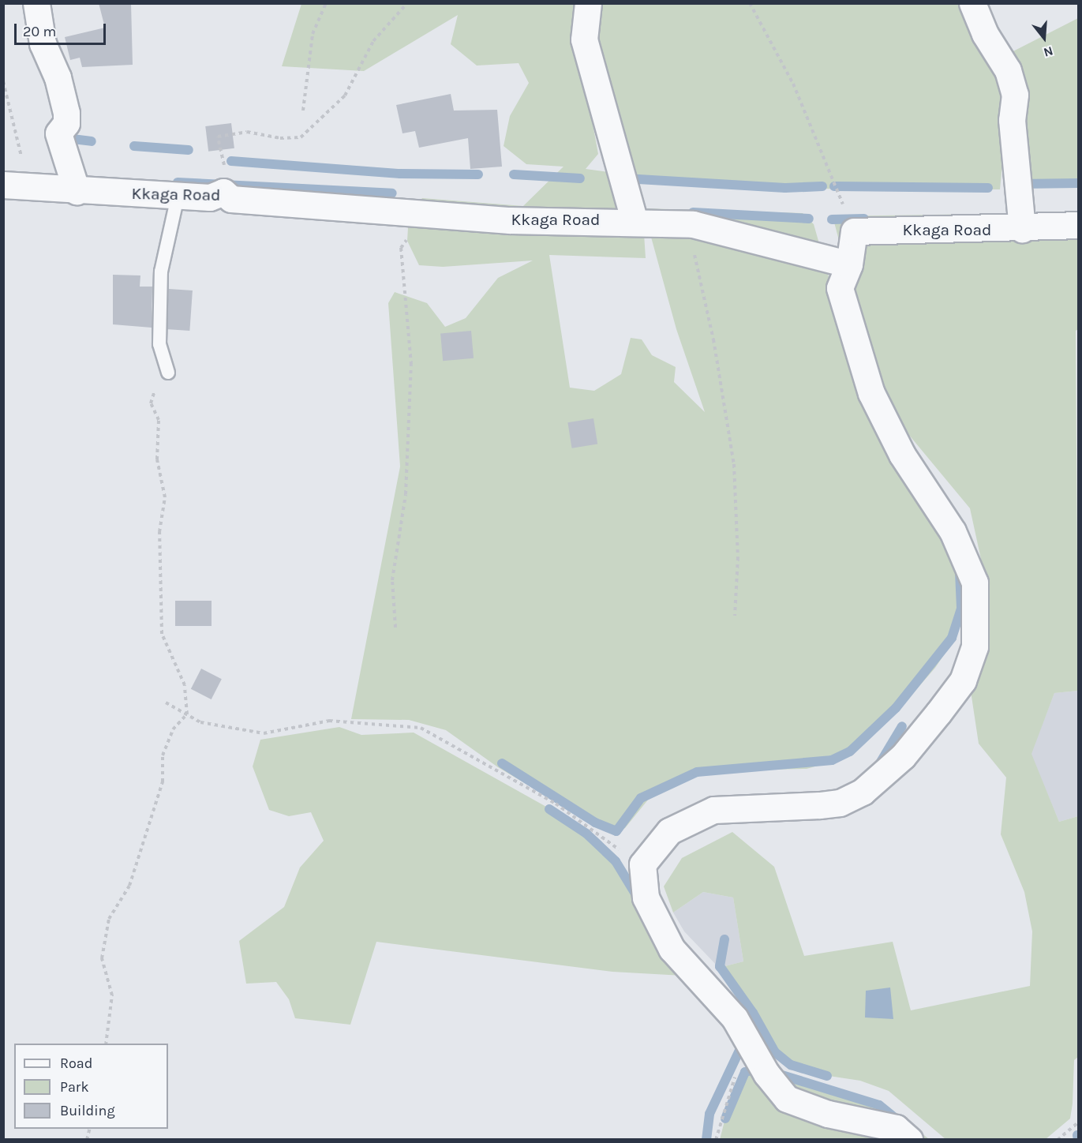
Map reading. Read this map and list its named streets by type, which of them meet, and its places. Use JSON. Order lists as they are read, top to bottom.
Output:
{
  "streets": {
    "street": ["Kkaga Road"]
  },
  "legend": ["Road", "Park", "Building"],
  "scale_bar": "20 m",
  "north": "bottom"
}
